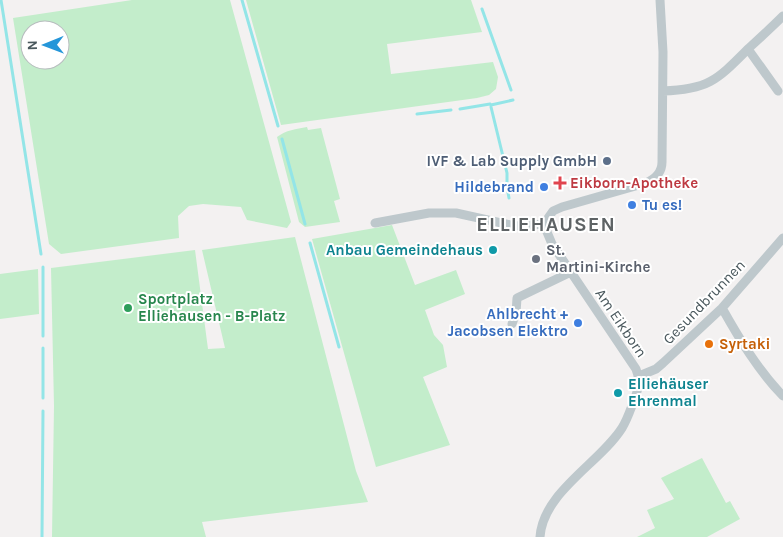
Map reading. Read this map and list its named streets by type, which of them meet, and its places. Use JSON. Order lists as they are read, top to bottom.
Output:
{
  "streets": {
    "street": ["Gesundbrunnen", "Am Eikborn"]
  },
  "crossings": [
    ["Gesundbrunnen", "Am Eikborn"]
  ],
  "districts": ["ELLIEHAUSEN"],
  "places": {
    "other": [
      "IVF & Lab Supply GmbH",
      "Hildebrand",
      "Tu es!",
      "Anbau Gemeindehaus",
      "St. Martini-Kirche",
      "Sportplatz Elliehausen - B-Platz",
      "Ahlbrecht + Jacobsen Elektro",
      "Syrtaki",
      "Elliehäuser Ehrenmal"
    ],
    "health": ["Eikborn-Apotheke"]
  },
  "north": "left"
}
